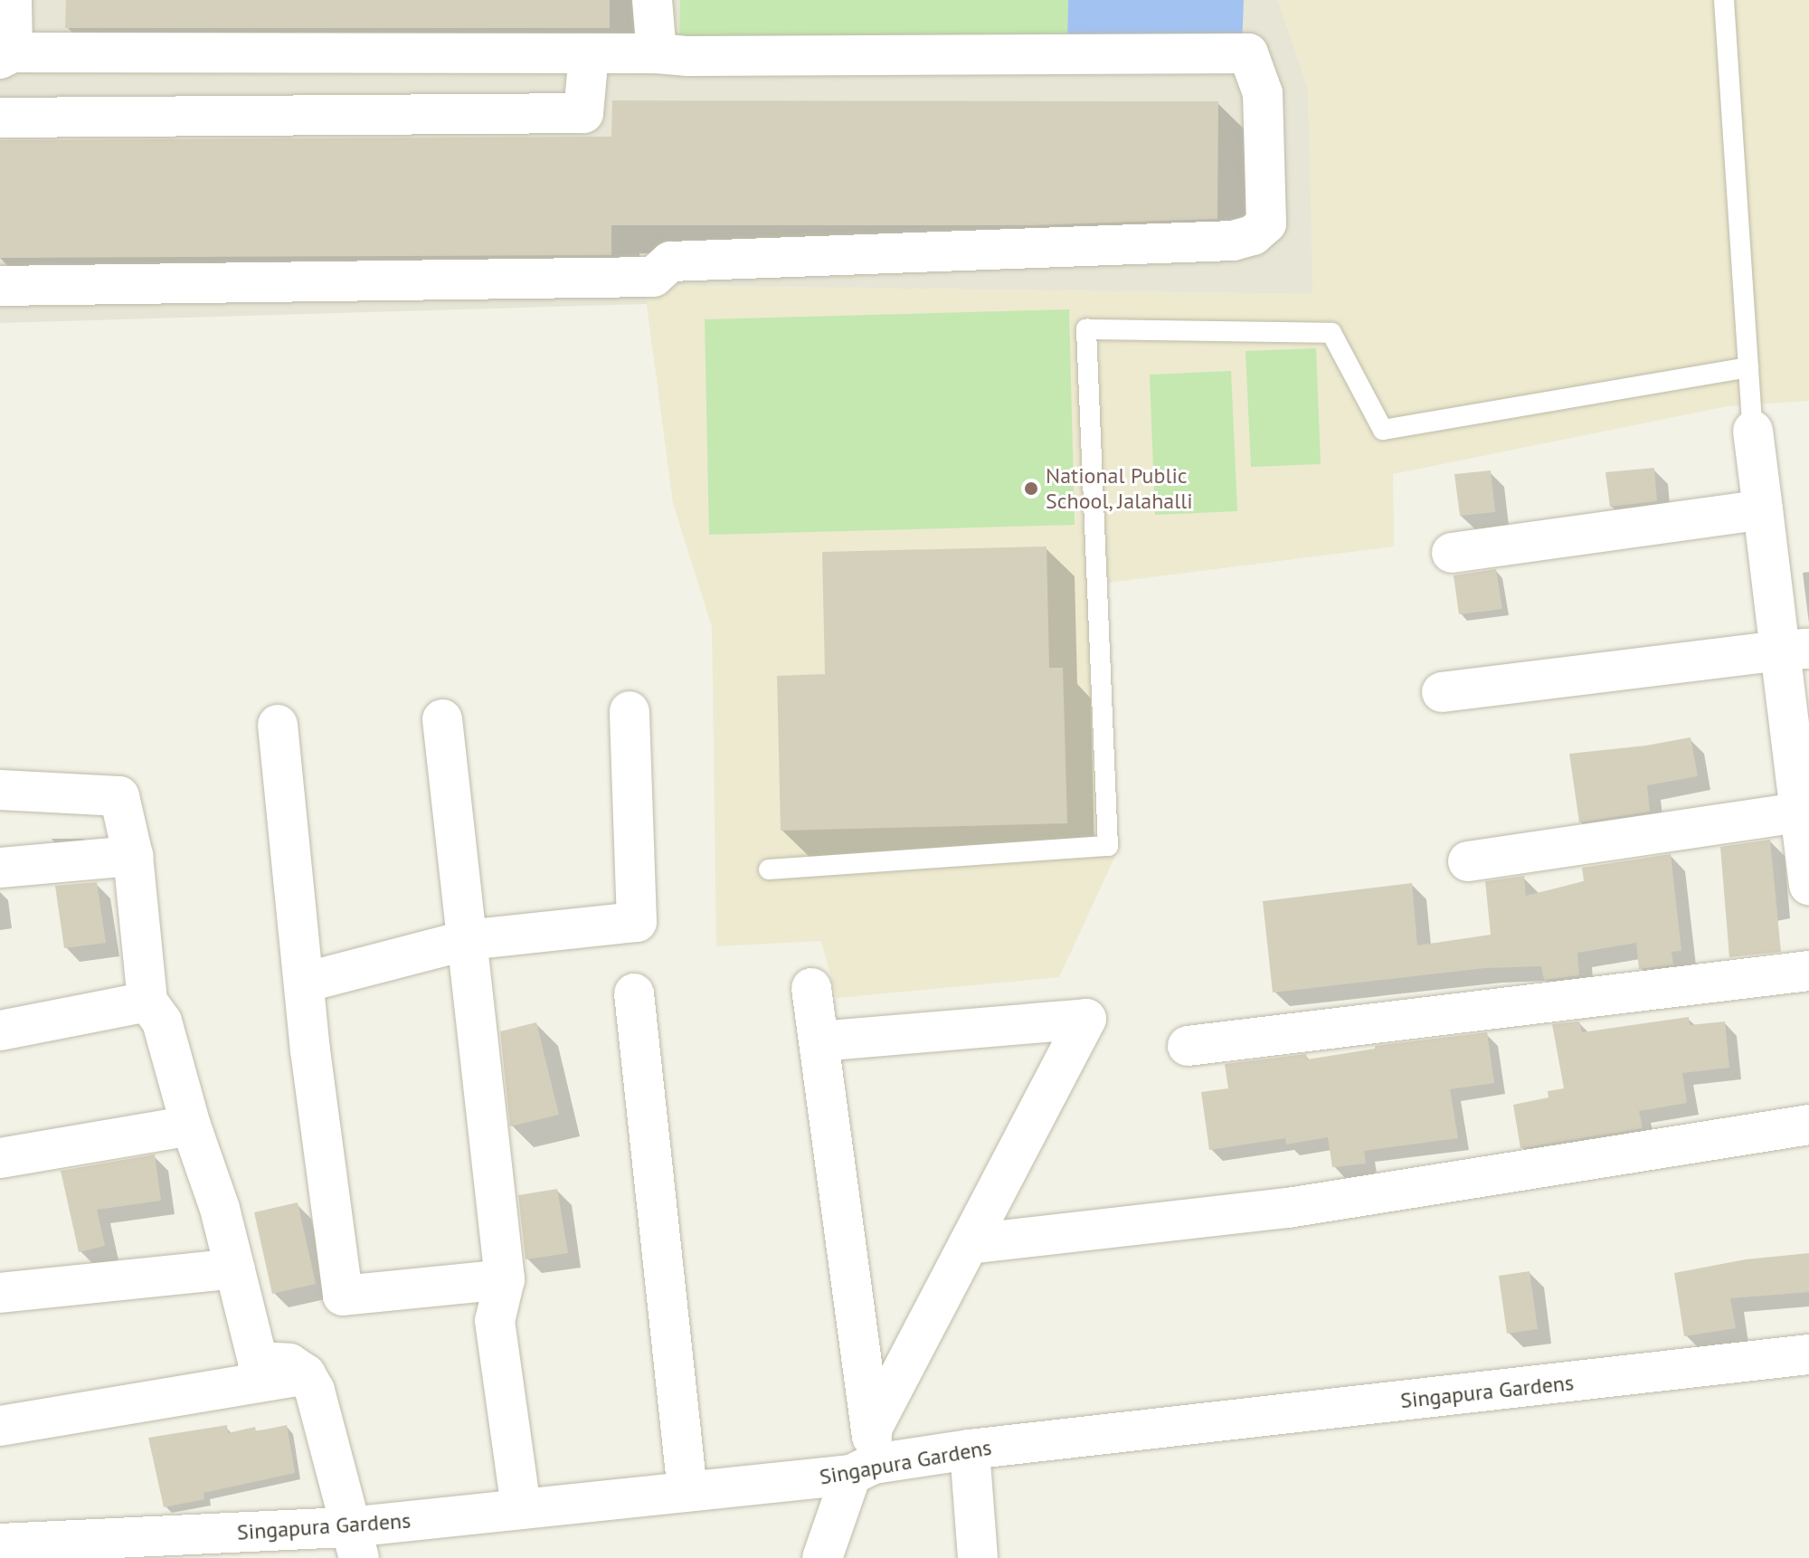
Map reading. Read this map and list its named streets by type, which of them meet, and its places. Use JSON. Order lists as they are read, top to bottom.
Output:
{
  "streets": {
    "street": ["Singapura Gardens"]
  },
  "places": ["National Public School, Jalahalli"]
}
